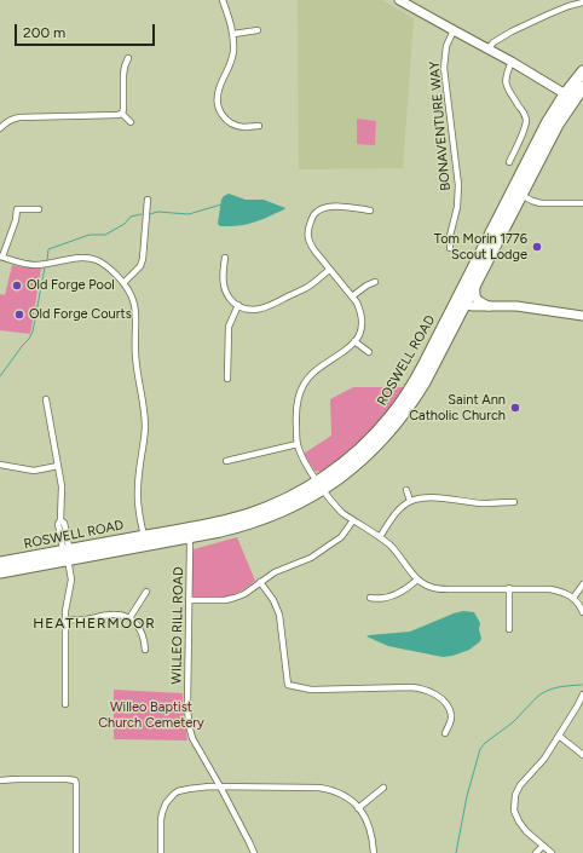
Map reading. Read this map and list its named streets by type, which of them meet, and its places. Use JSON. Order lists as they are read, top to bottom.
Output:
{
  "streets": {
    "highway": ["ROSWELL ROAD"],
    "street": ["BONAVENTURE WAY", "WILLEO RILL ROAD"]
  },
  "crossings": [
    ["ROSWELL ROAD", "WILLEO RILL ROAD"]
  ],
  "districts": ["HEATHERMOOR"],
  "parks": ["Willeo Baptist Church Cemetery"],
  "places": [
    "Tom Morin 1776 Scout Lodge",
    "Old Forge Pool",
    "Old Forge Courts",
    "Saint Ann Catholic Church"
  ],
  "scale_bar": "200 m"
}
